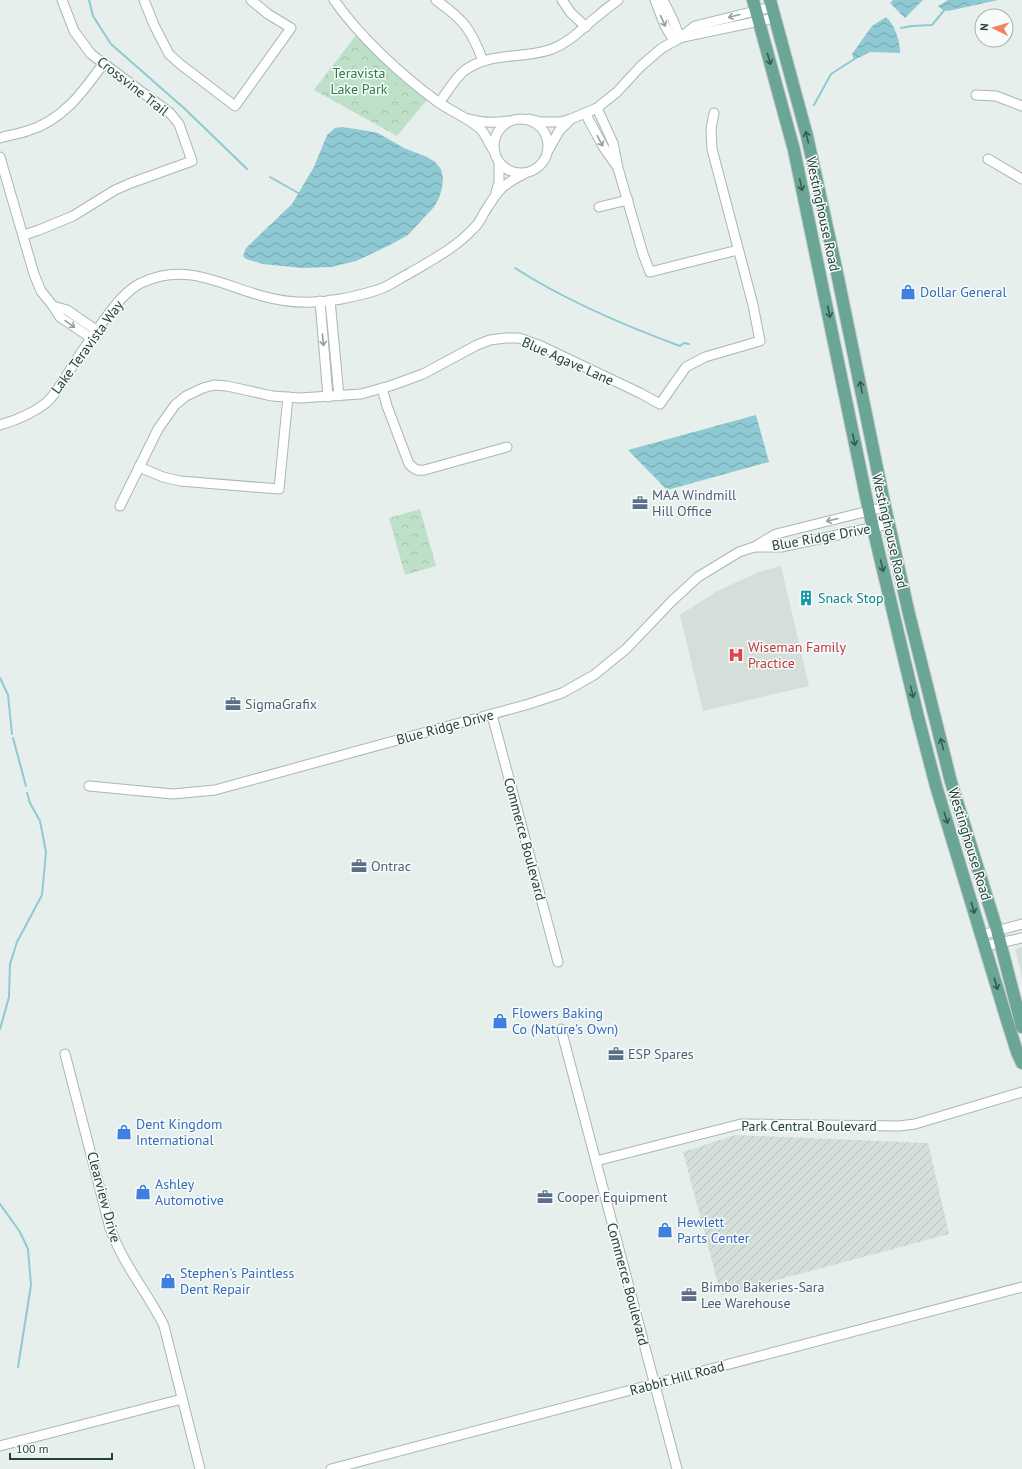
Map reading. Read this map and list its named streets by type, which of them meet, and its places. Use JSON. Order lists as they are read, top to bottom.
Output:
{
  "streets": {
    "main road": ["Westinghouse Road"],
    "street": [
      "Crossvine Trail",
      "Lake Teravista Way",
      "Blue Agave Lane",
      "Blue Ridge Drive",
      "Commerce Boulevard",
      "Park Central Boulevard",
      "Clearview Drive",
      "Rabbit Hill Road"
    ]
  },
  "crossings": [
    ["Westinghouse Road", "Blue Ridge Drive"],
    ["Blue Ridge Drive", "Commerce Boulevard"],
    ["Commerce Boulevard", "Park Central Boulevard"],
    ["Commerce Boulevard", "Rabbit Hill Road"]
  ],
  "parks": ["Teravista Lake Park"],
  "places": {
    "shop": [
      "Dollar General",
      "Flowers Baking Co (Nature's Own)",
      "Dent Kingdom International",
      "Ashley Automotive",
      "Hewlett Parts Center",
      "Stephen's Paintless Dent Repair"
    ],
    "office": [
      "MAA Windmill Hill Office",
      "SigmaGrafix",
      "Ontrac",
      "ESP Spares",
      "Cooper Equipment",
      "Bimbo Bakeries-Sara Lee Warehouse"
    ],
    "building": ["Snack Stop"],
    "hospital": ["Wiseman Family Practice"]
  },
  "scale_bar": "100 m",
  "north": "left"
}
